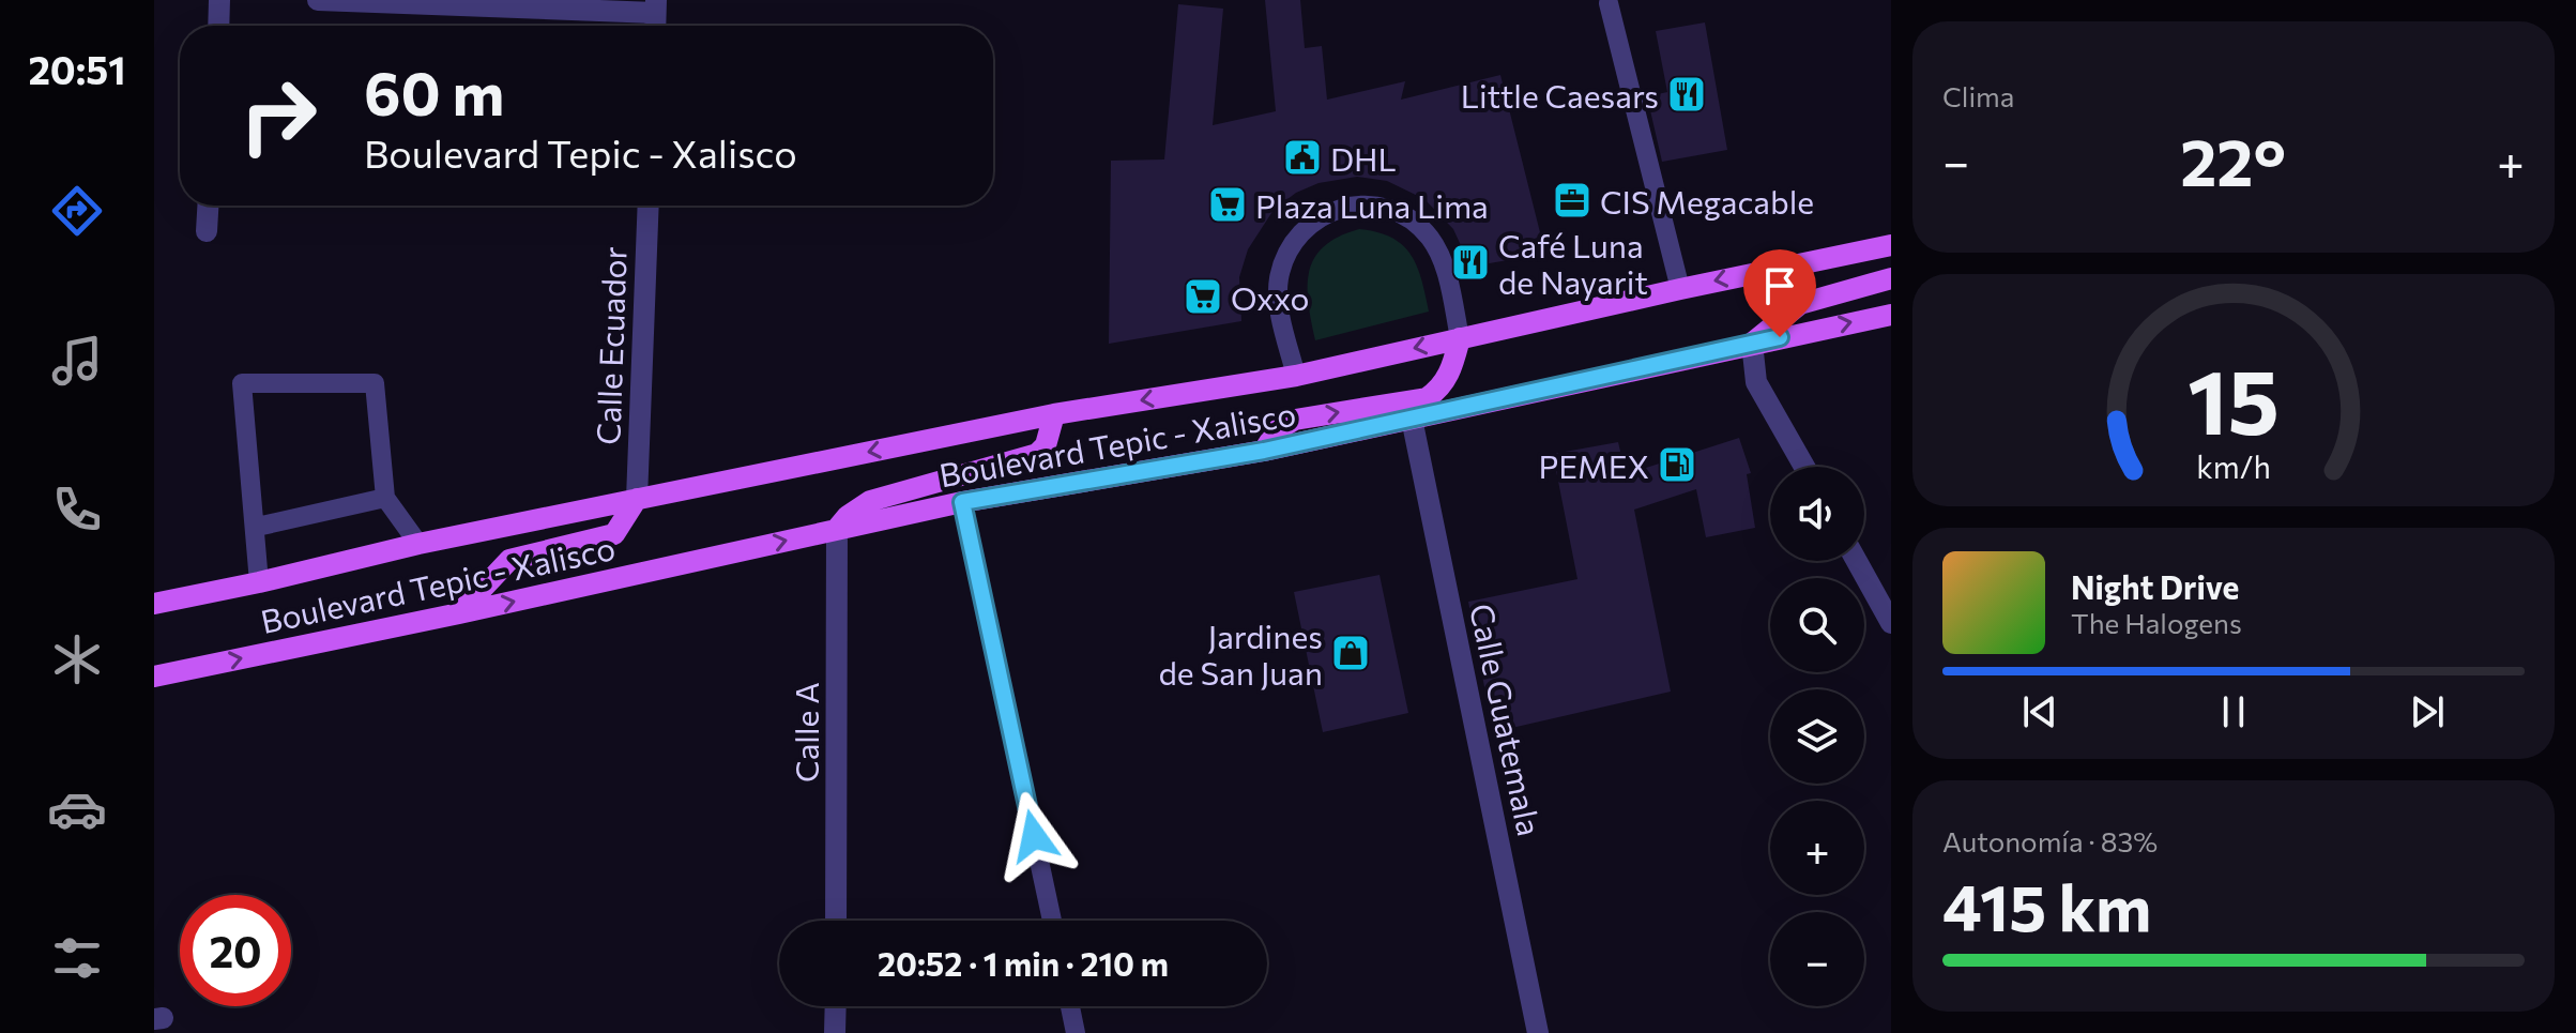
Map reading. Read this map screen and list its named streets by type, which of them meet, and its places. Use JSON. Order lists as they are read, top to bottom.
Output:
{
  "streets": {
    "main road": ["Boulevard Tepic - Xalisco"],
    "street": ["Calle Ecuador", "Calle Guatemala", "Calle A"]
  },
  "crossings": [
    ["Calle Ecuador", "Boulevard Tepic - Xalisco"],
    ["Boulevard Tepic - Xalisco", "Calle Guatemala"],
    ["Boulevard Tepic - Xalisco", "Calle A"]
  ],
  "places": {
    "restaurant": ["Little Caesars", "Café Luna de Nayarit"],
    "public building": ["DHL"],
    "office": ["CIS Megacable"],
    "supermarket": ["Plaza Luna Lima", "Oxxo"],
    "fuel station": ["PEMEX"],
    "shop": ["Jardines de San Juan"]
  },
  "page": {
    "tabs": "20:51",
    "tile": [
      "Clima",
      ["Autonomía · 83%", "415 km"]
    ],
    "turn": ["60 m", "Boulevard Tepic - Xalisco"],
    "heat": ["−", "22°", "+"],
    "map_buttons": ["+", "−"],
    "song": ["Night Drive", "The Halogens"],
    "limit": "20",
    "trip": "20:52 · 1 min · 210 m",
    "gauge": ["15", "km/h"]
  }
}
